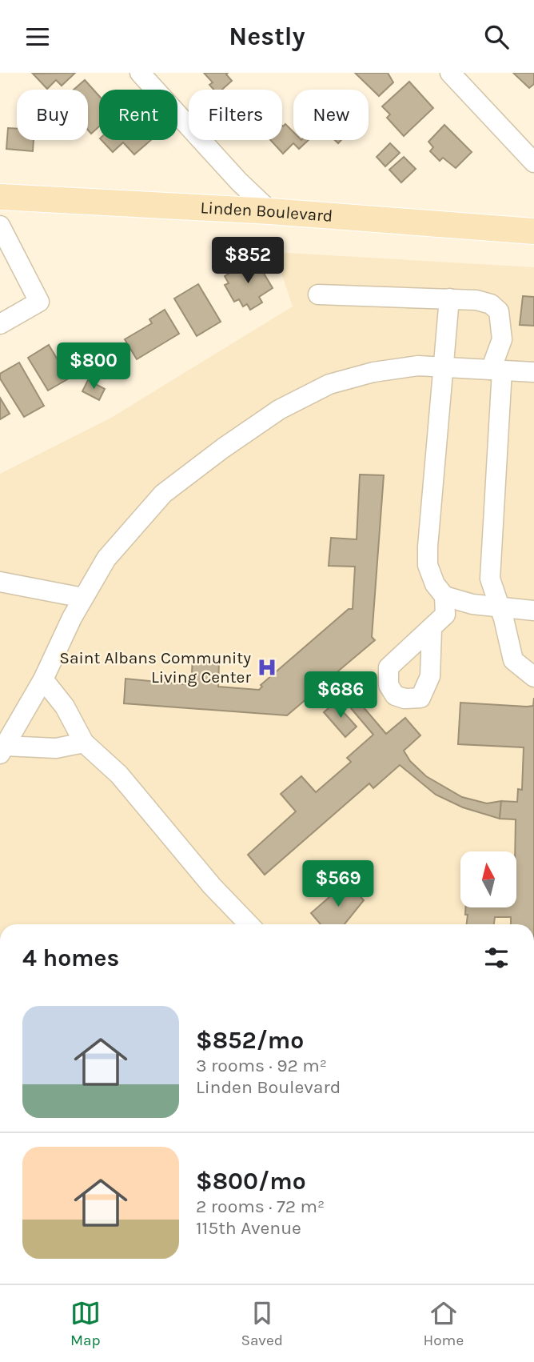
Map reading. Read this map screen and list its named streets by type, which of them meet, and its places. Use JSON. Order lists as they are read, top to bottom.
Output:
{
  "streets": {
    "main road": ["Linden Boulevard"]
  },
  "places": {
    "hospital": ["Saint Albans Community Living Center"]
  },
  "north": "top",
  "page": {
    "header": "Nestly",
    "chip": [
      "Buy",
      "Rent",
      "Filters",
      "New"
    ],
    "price": [
      "$852",
      "$800",
      "$686",
      "$569"
    ],
    "heading": "4 homes",
    "list": [
      {
        "name": "$852/mo",
        "note": "3 rooms · 92 m² · Linden Boulevard"
      },
      {
        "name": "$800/mo",
        "note": "2 rooms · 72 m² · 115th Avenue"
      }
    ],
    "tabs": ["Map", "Saved", "Home"]
  }
}
